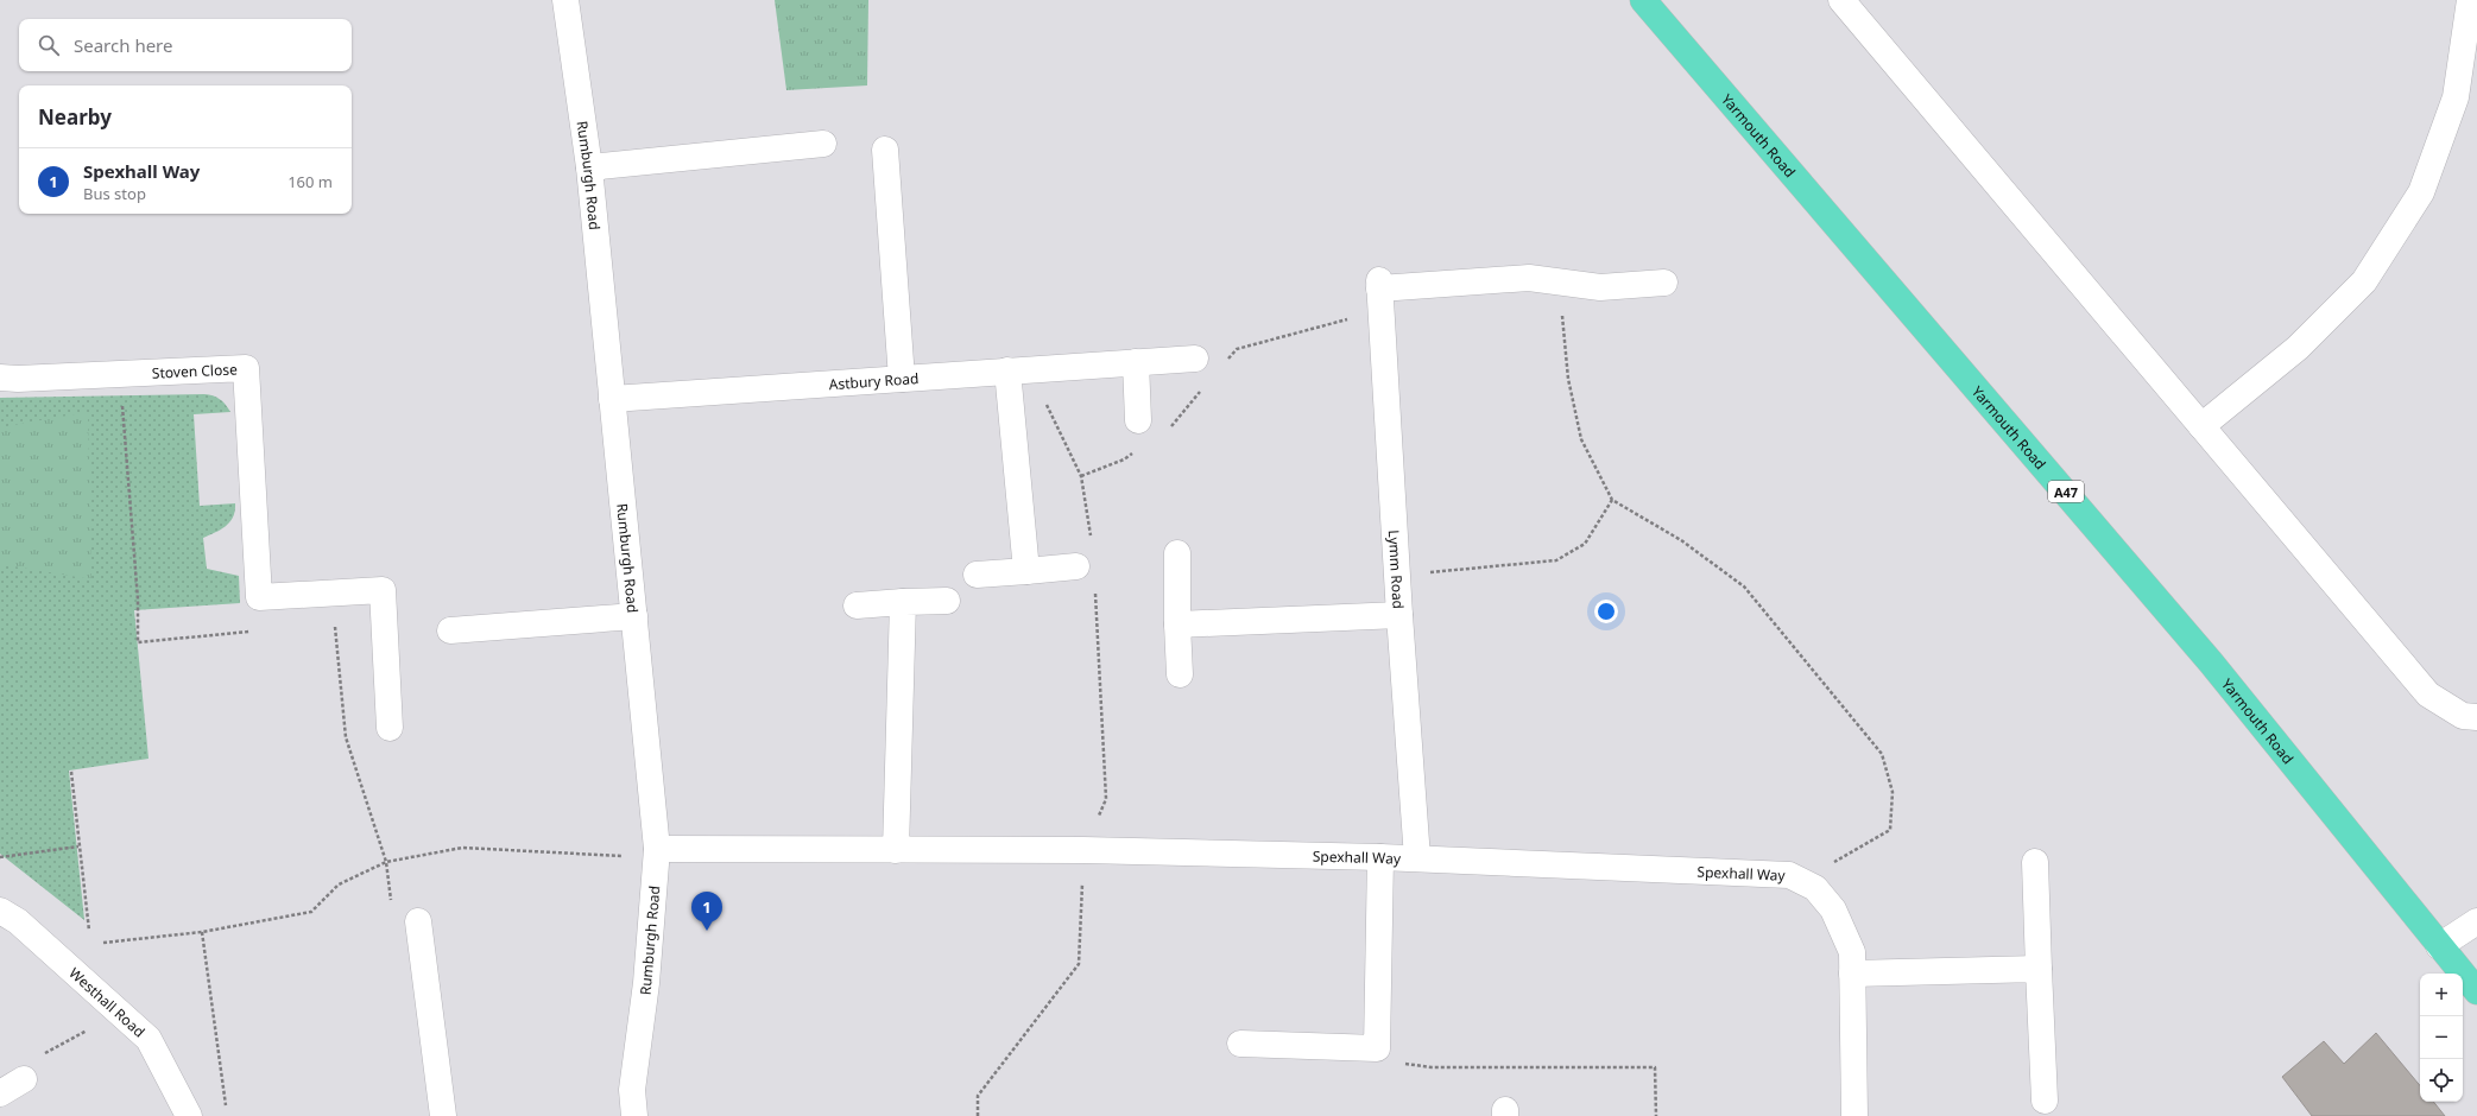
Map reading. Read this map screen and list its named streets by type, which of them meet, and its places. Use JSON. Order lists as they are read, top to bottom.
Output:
{
  "streets": {
    "highway": ["Yarmouth Road", "A47"],
    "street": [
      "Rumburgh Road",
      "Stoven Close",
      "Astbury Road",
      "Lymm Road",
      "Spexhall Way",
      "Westhall Road"
    ]
  },
  "crossings": [
    ["Rumburgh Road", "Astbury Road"],
    ["Rumburgh Road", "Spexhall Way"],
    ["Lymm Road", "Spexhall Way"]
  ],
  "page": {
    "search": "Search here",
    "heading": "Nearby",
    "list": [
      {
        "mark": "1",
        "name": "Spexhall Way",
        "note": "Bus stop",
        "value": "160 m"
      }
    ],
    "pins": "1",
    "map_buttons": ["+", "−"]
  }
}
